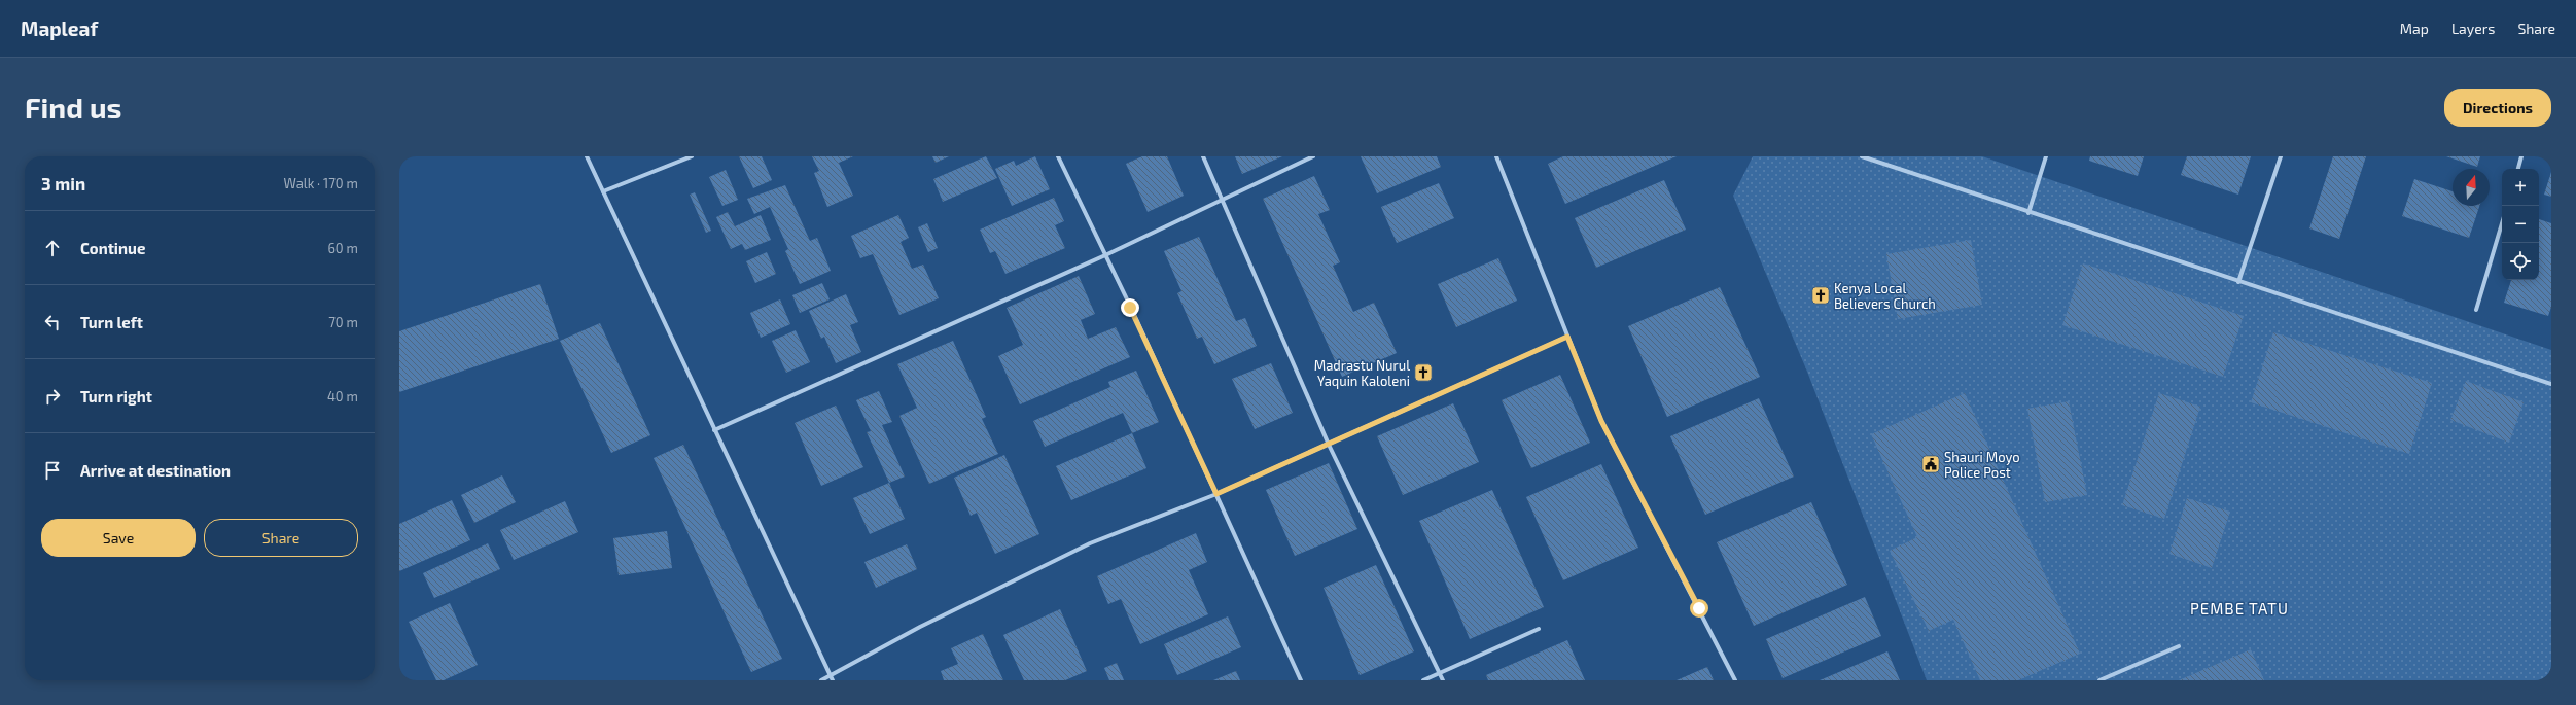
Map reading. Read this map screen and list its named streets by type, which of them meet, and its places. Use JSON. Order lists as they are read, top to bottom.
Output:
{
  "districts": ["PEMBE TATU"],
  "places": {
    "church": ["Kenya Local Believers Church", "Madrastu Nurul Yaquin Kaloleni"],
    "public building": ["Shauri Moyo Police Post"]
  },
  "north": "top",
  "page": {
    "header": "Mapleaf",
    "nav": ["Map", "Layers", "Share"],
    "buttons": [
      "Directions",
      ["Save", "Share"]
    ],
    "title": "Find us",
    "heading": ["3 min", "Walk · 170 m"],
    "map_buttons": ["+", "−"],
    "list": [
      ["Continue", "60 m"],
      ["Turn left", "70 m"],
      ["Turn right", "40 m"],
      "Arrive at destination"
    ]
  }
}
